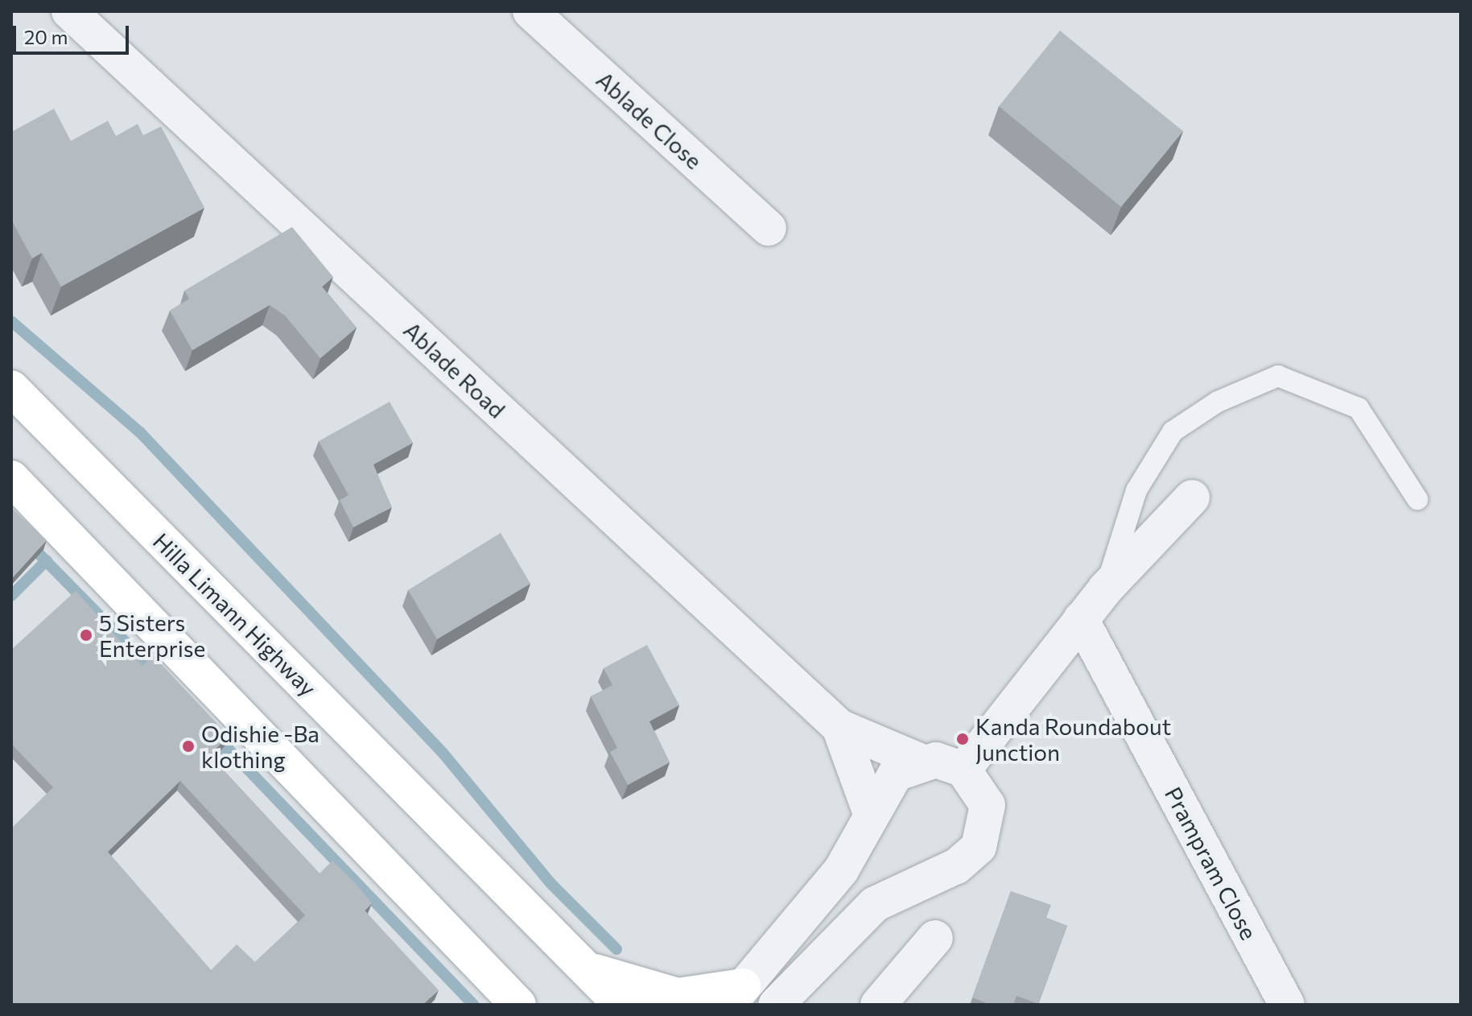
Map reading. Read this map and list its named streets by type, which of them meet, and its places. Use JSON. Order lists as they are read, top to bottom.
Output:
{
  "streets": {
    "main road": ["Hilla Limann Highway"],
    "street": ["Ablade Close", "Ablade Road", "Prampram Close"]
  },
  "places": ["5 Sisters Enterprise", "Kanda Roundabout Junction", "Odishie -Ba klothing"],
  "scale_bar": "20 m"
}
